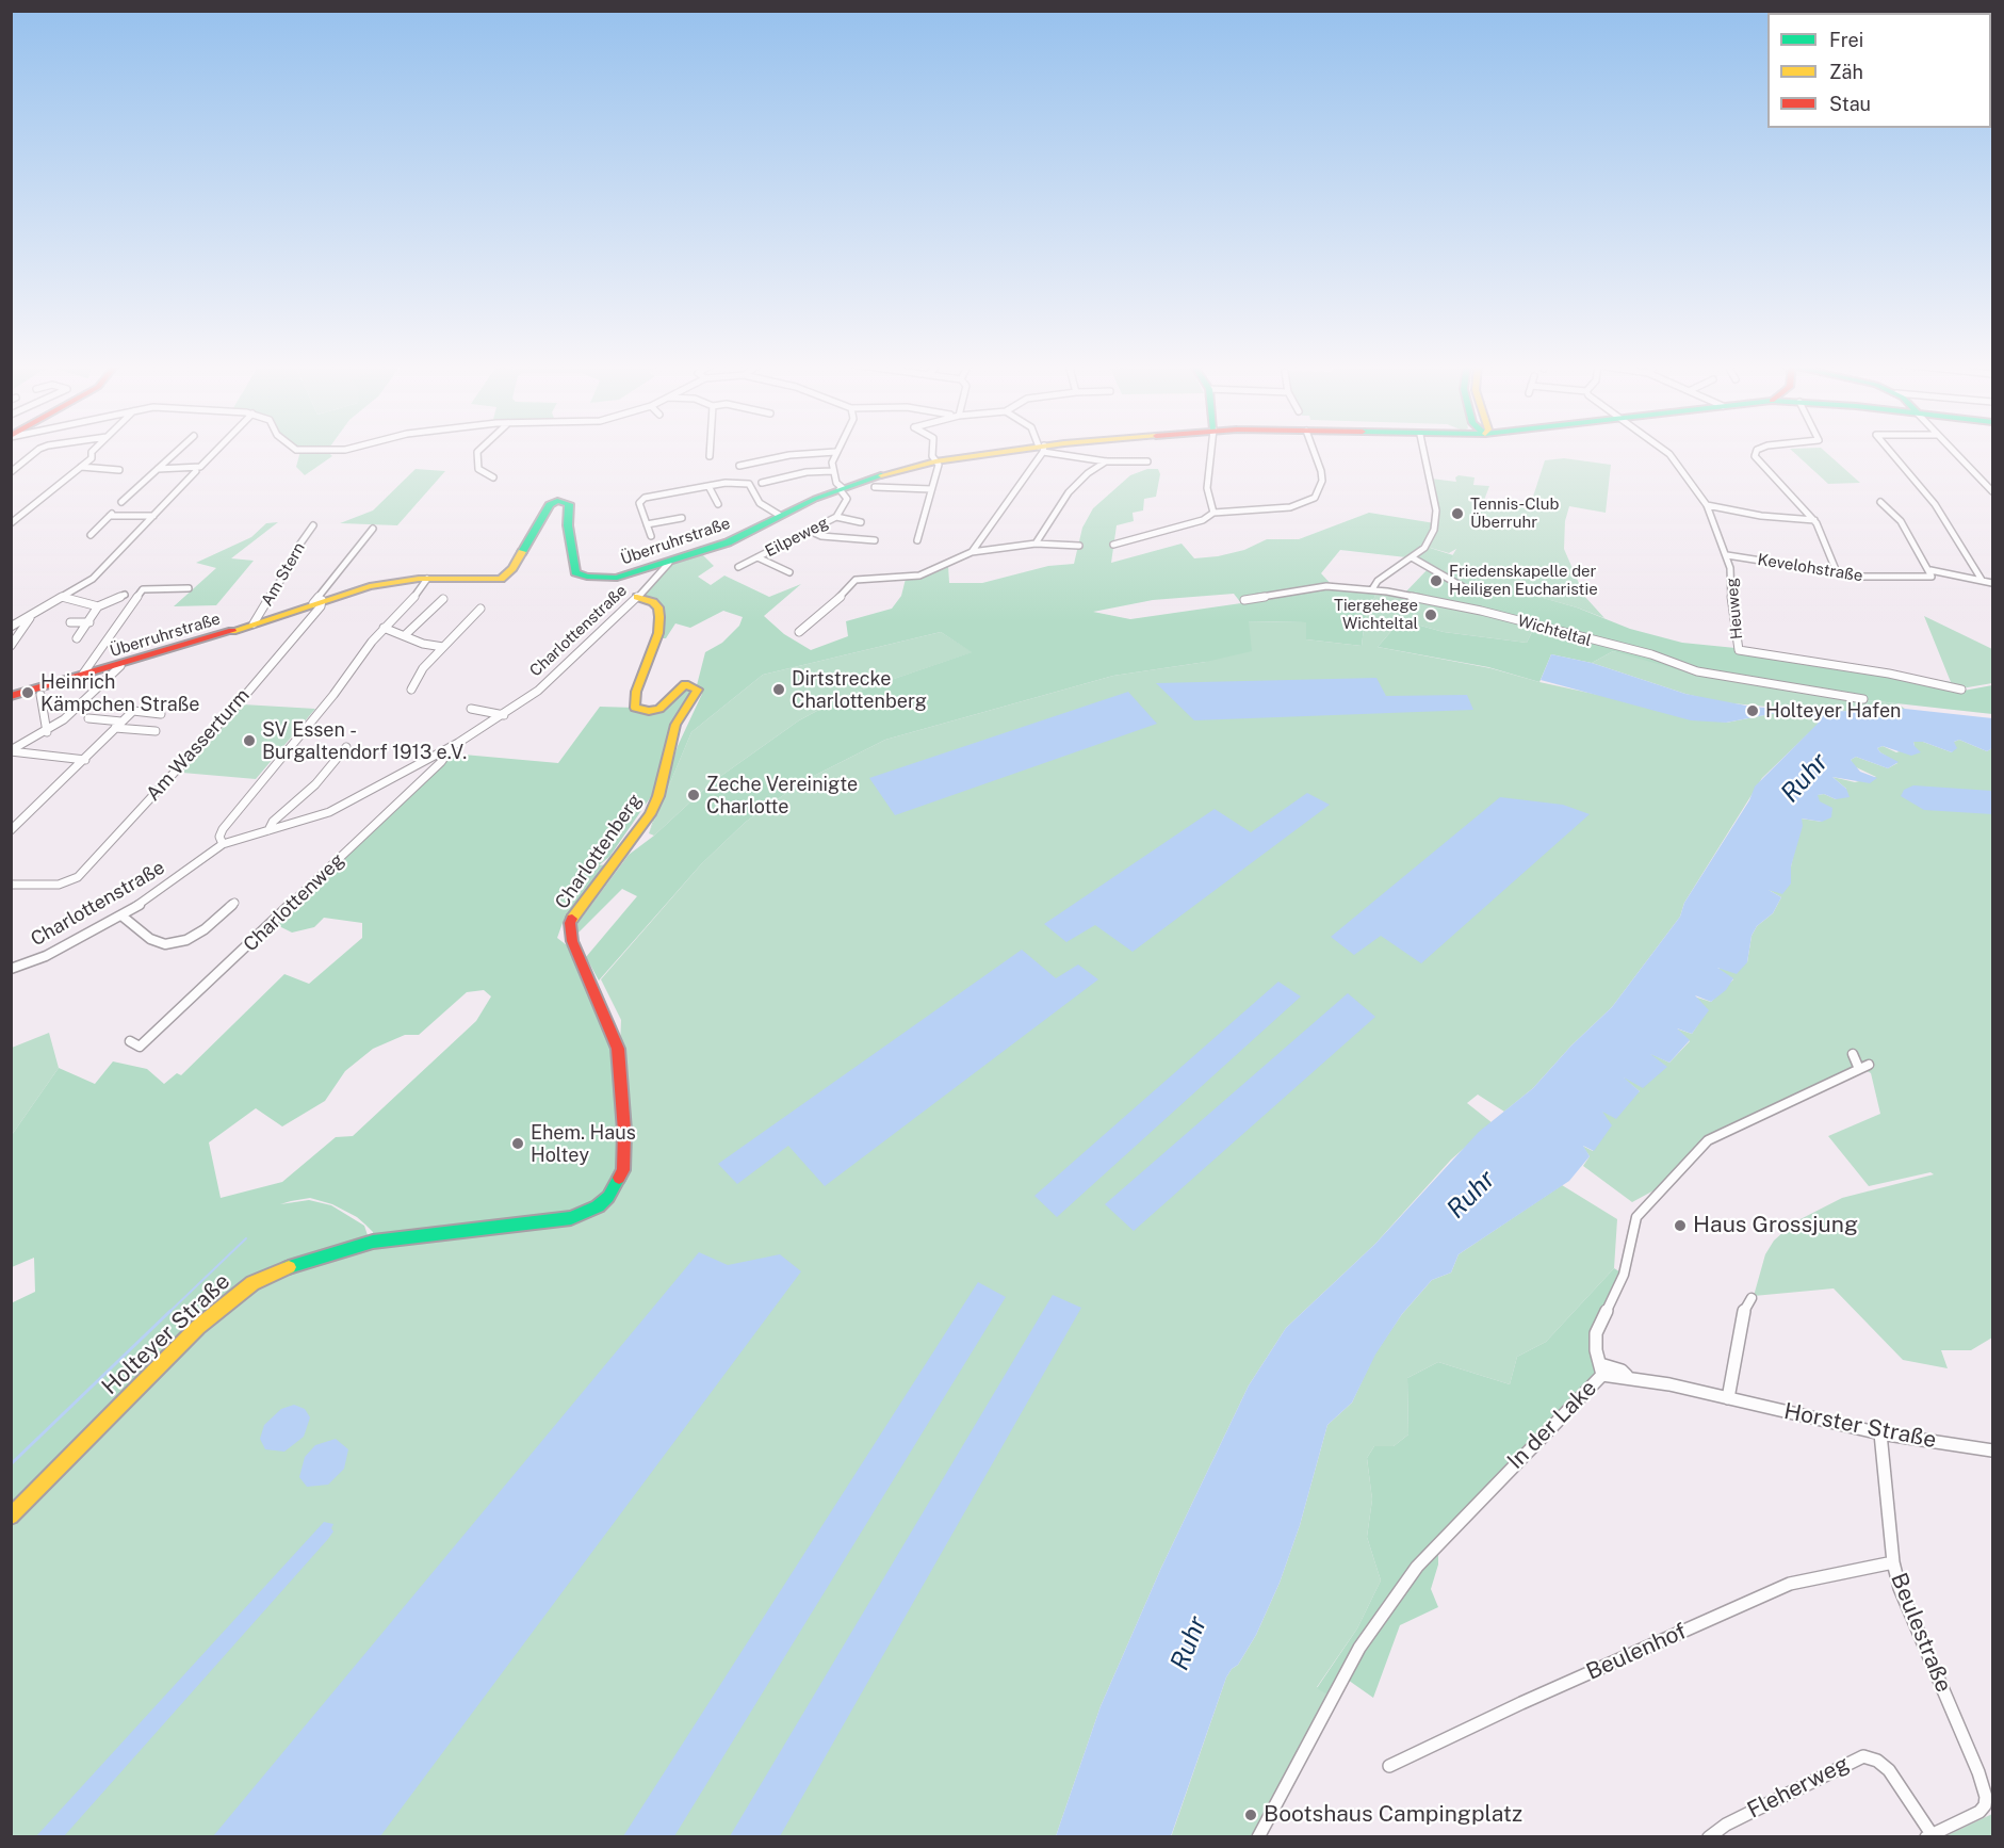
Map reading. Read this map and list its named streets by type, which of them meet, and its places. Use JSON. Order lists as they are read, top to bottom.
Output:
{
  "streets": {
    "main road": ["Überruhrstraße", "Charlottenberg", "Holteyer Straße"],
    "street": [
      "Eilpeweg",
      "Kevelohstraße",
      "Am Stern",
      "Heuweg",
      "Charlottenstraße",
      "Wichteltal",
      "Am Wasserturm",
      "Charlottenweg",
      "In der Lake",
      "Horster Straße",
      "Beulestraße",
      "Beulenhof",
      "Fleherweg"
    ]
  },
  "crossings": [
    ["Eilpeweg", "Überruhrstraße"],
    ["Überruhrstraße", "Am Stern"],
    ["Überruhrstraße", "Charlottenstraße"],
    ["Überruhrstraße", "Am Wasserturm"],
    ["Kevelohstraße", "Heuweg"],
    ["Charlottenstraße", "Charlottenberg"],
    ["Charlottenstraße", "Charlottenweg"],
    ["Charlottenberg", "Holteyer Straße"],
    ["In der Lake", "Horster Straße"],
    ["Horster Straße", "Beulestraße"],
    ["Beulestraße", "Beulenhof"],
    ["Beulestraße", "Fleherweg"]
  ],
  "water": ["Ruhr"],
  "places": [
    "Tennis-Club Überruhr",
    "Friedenskapelle der Heiligen Eucharistie",
    "Tiergehege Wichteltal",
    "Dirtstrecke Charlottenberg",
    "Heinrich Kämpchen Straße",
    "Holteyer Hafen",
    "SV Essen - Burgaltendorf 1913 e.V.",
    "Zeche Vereinigte Charlotte",
    "Ehem. Haus Holtey",
    "Haus Grossjung",
    "Bootshaus Campingplatz"
  ],
  "legend": ["Frei", "Zäh", "Stau"]
}
